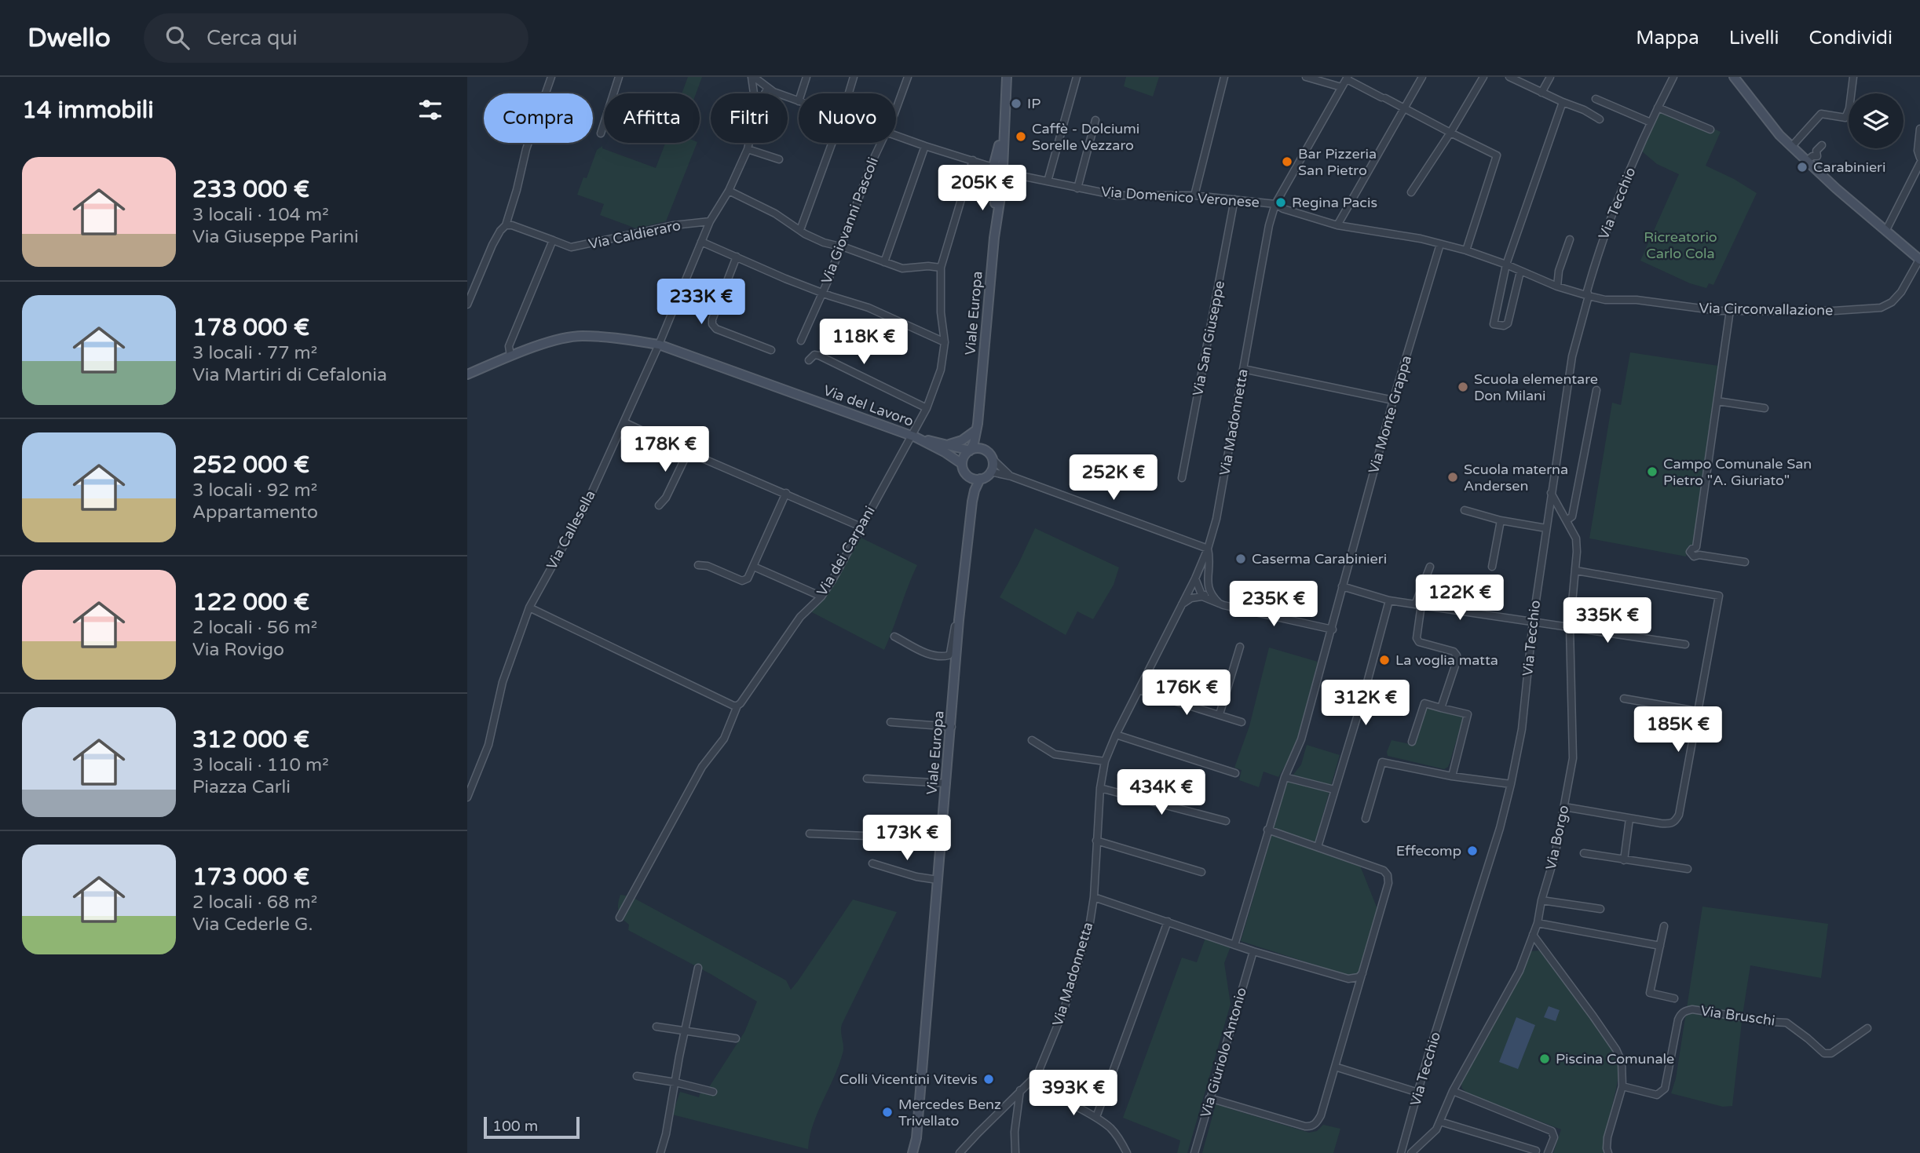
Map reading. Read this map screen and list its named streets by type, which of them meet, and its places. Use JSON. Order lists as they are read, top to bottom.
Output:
{
  "streets": {
    "main road": ["Viale Europa", "Via del Lavoro"],
    "street": [
      "Via Domenico Veronese",
      "Via Tecchio",
      "Via Giovanni Pascoli",
      "Via Caldieraro",
      "Via Circonvallazione",
      "Via San Giuseppe",
      "Via Monte Grappa",
      "Via Madonnetta",
      "Via Callesella",
      "Via dei Carpani",
      "Via Borgo",
      "Via Bruschi",
      "Via Giuriolo Antonio"
    ]
  },
  "crossings": [
    ["Via Domenico Veronese", "Via Circonvallazione"],
    ["Via Domenico Veronese", "Via San Giuseppe"],
    ["Via Domenico Veronese", "Via Madonnetta"],
    ["Via Tecchio", "Via Circonvallazione"],
    ["Via Tecchio", "Via Borgo"],
    ["Via Caldieraro", "Via Callesella"],
    ["Via Circonvallazione", "Via Monte Grappa"],
    ["Via Circonvallazione", "Via Madonnetta"],
    ["Viale Europa", "Via del Lavoro"],
    ["Via del Lavoro", "Via Callesella"],
    ["Via del Lavoro", "Via dei Carpani"]
  ],
  "parks": ["Ricreatorio Carlo Cola"],
  "places": [
    "IP",
    "Caffè - Dolciumi Sorelle Vezzaro",
    "Bar Pizzeria San Pietro",
    "Carabinieri",
    "Regina Pacis",
    "Scuola elementare Don Milani",
    "Campo Comunale San Pietro \"A. Giuriato\"",
    "Scuola materna Andersen",
    "Caserma Carabinieri",
    "La voglia matta",
    "Effecomp",
    "Piscina Comunale",
    "Colli Vicentini Vitevis",
    "Mercedes Benz Trivellato"
  ],
  "scale_bar": "100 m",
  "page": {
    "header": "Dwello",
    "search": "Cerca qui",
    "nav": ["Mappa", "Livelli", "Condividi"],
    "heading": "14 immobili",
    "chip": [
      "Compra",
      "Affitta",
      "Filtri",
      "Nuovo"
    ],
    "list": [
      {
        "name": "233 000 €",
        "note": "3 locali · 104 m² · Via Giuseppe Parini"
      },
      {
        "name": "178 000 €",
        "note": "3 locali · 77 m² · Via Martiri di Cefalonia"
      },
      {
        "name": "252 000 €",
        "note": "3 locali · 92 m² · Appartamento"
      },
      {
        "name": "122 000 €",
        "note": "2 locali · 56 m² · Via Rovigo"
      },
      {
        "name": "312 000 €",
        "note": "3 locali · 110 m² · Piazza Carli"
      },
      {
        "name": "173 000 €",
        "note": "2 locali · 68 m² · Via Cederle G."
      }
    ],
    "price": [
      "205K €",
      "233K €",
      "118K €",
      "178K €",
      "252K €",
      "122K €",
      "235K €",
      "335K €",
      "176K €",
      "312K €",
      "185K €",
      "434K €",
      "173K €",
      "393K €"
    ],
    "scale": "100 m"
  }
}
